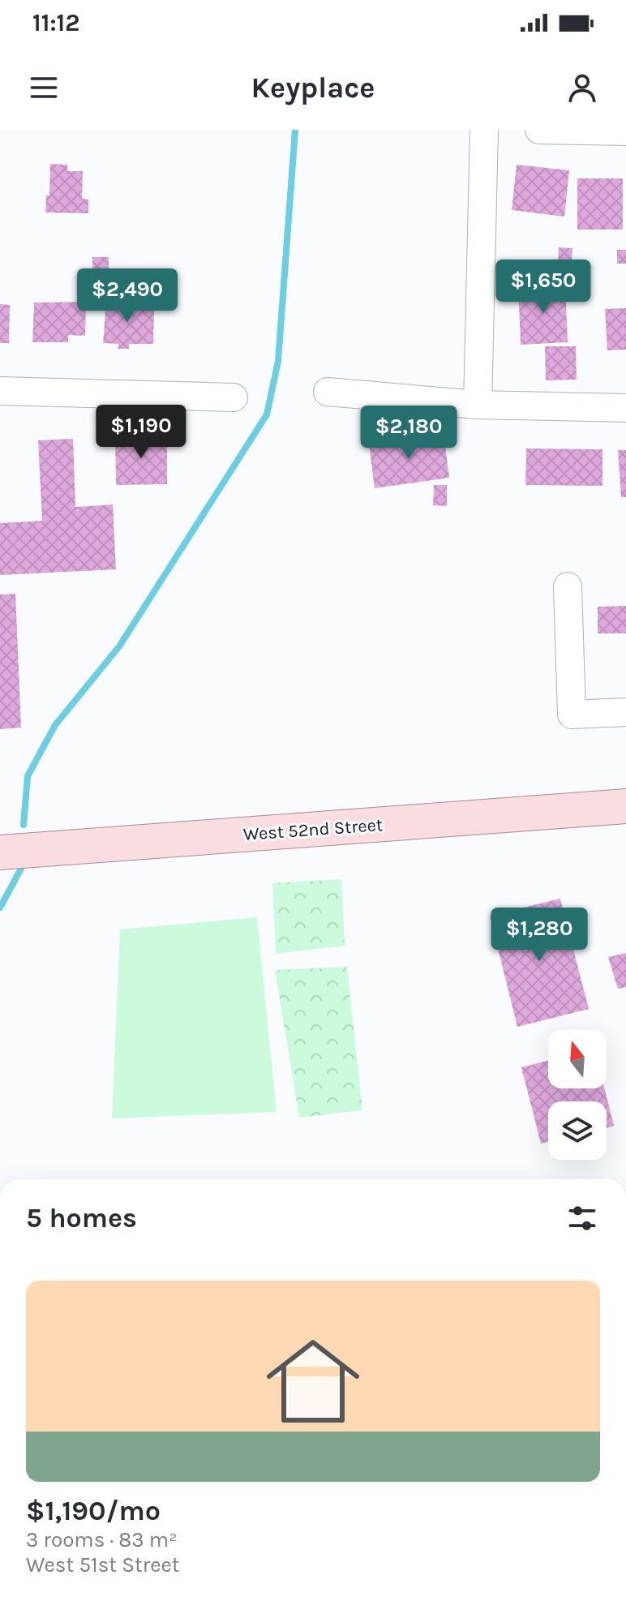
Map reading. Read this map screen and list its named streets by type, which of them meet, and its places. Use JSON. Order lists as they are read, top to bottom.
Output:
{
  "streets": {
    "main road": ["West 52nd Street"]
  },
  "north": "top",
  "page": {
    "status": "11:12",
    "header": "Keyplace",
    "price": [
      "$1,650",
      "$2,490",
      "$1,190",
      "$2,180",
      "$1,280"
    ],
    "heading": "5 homes",
    "list": [
      {
        "name": "$1,190/mo",
        "note": "3 rooms · 83 m² · West 51st Street"
      }
    ]
  }
}
